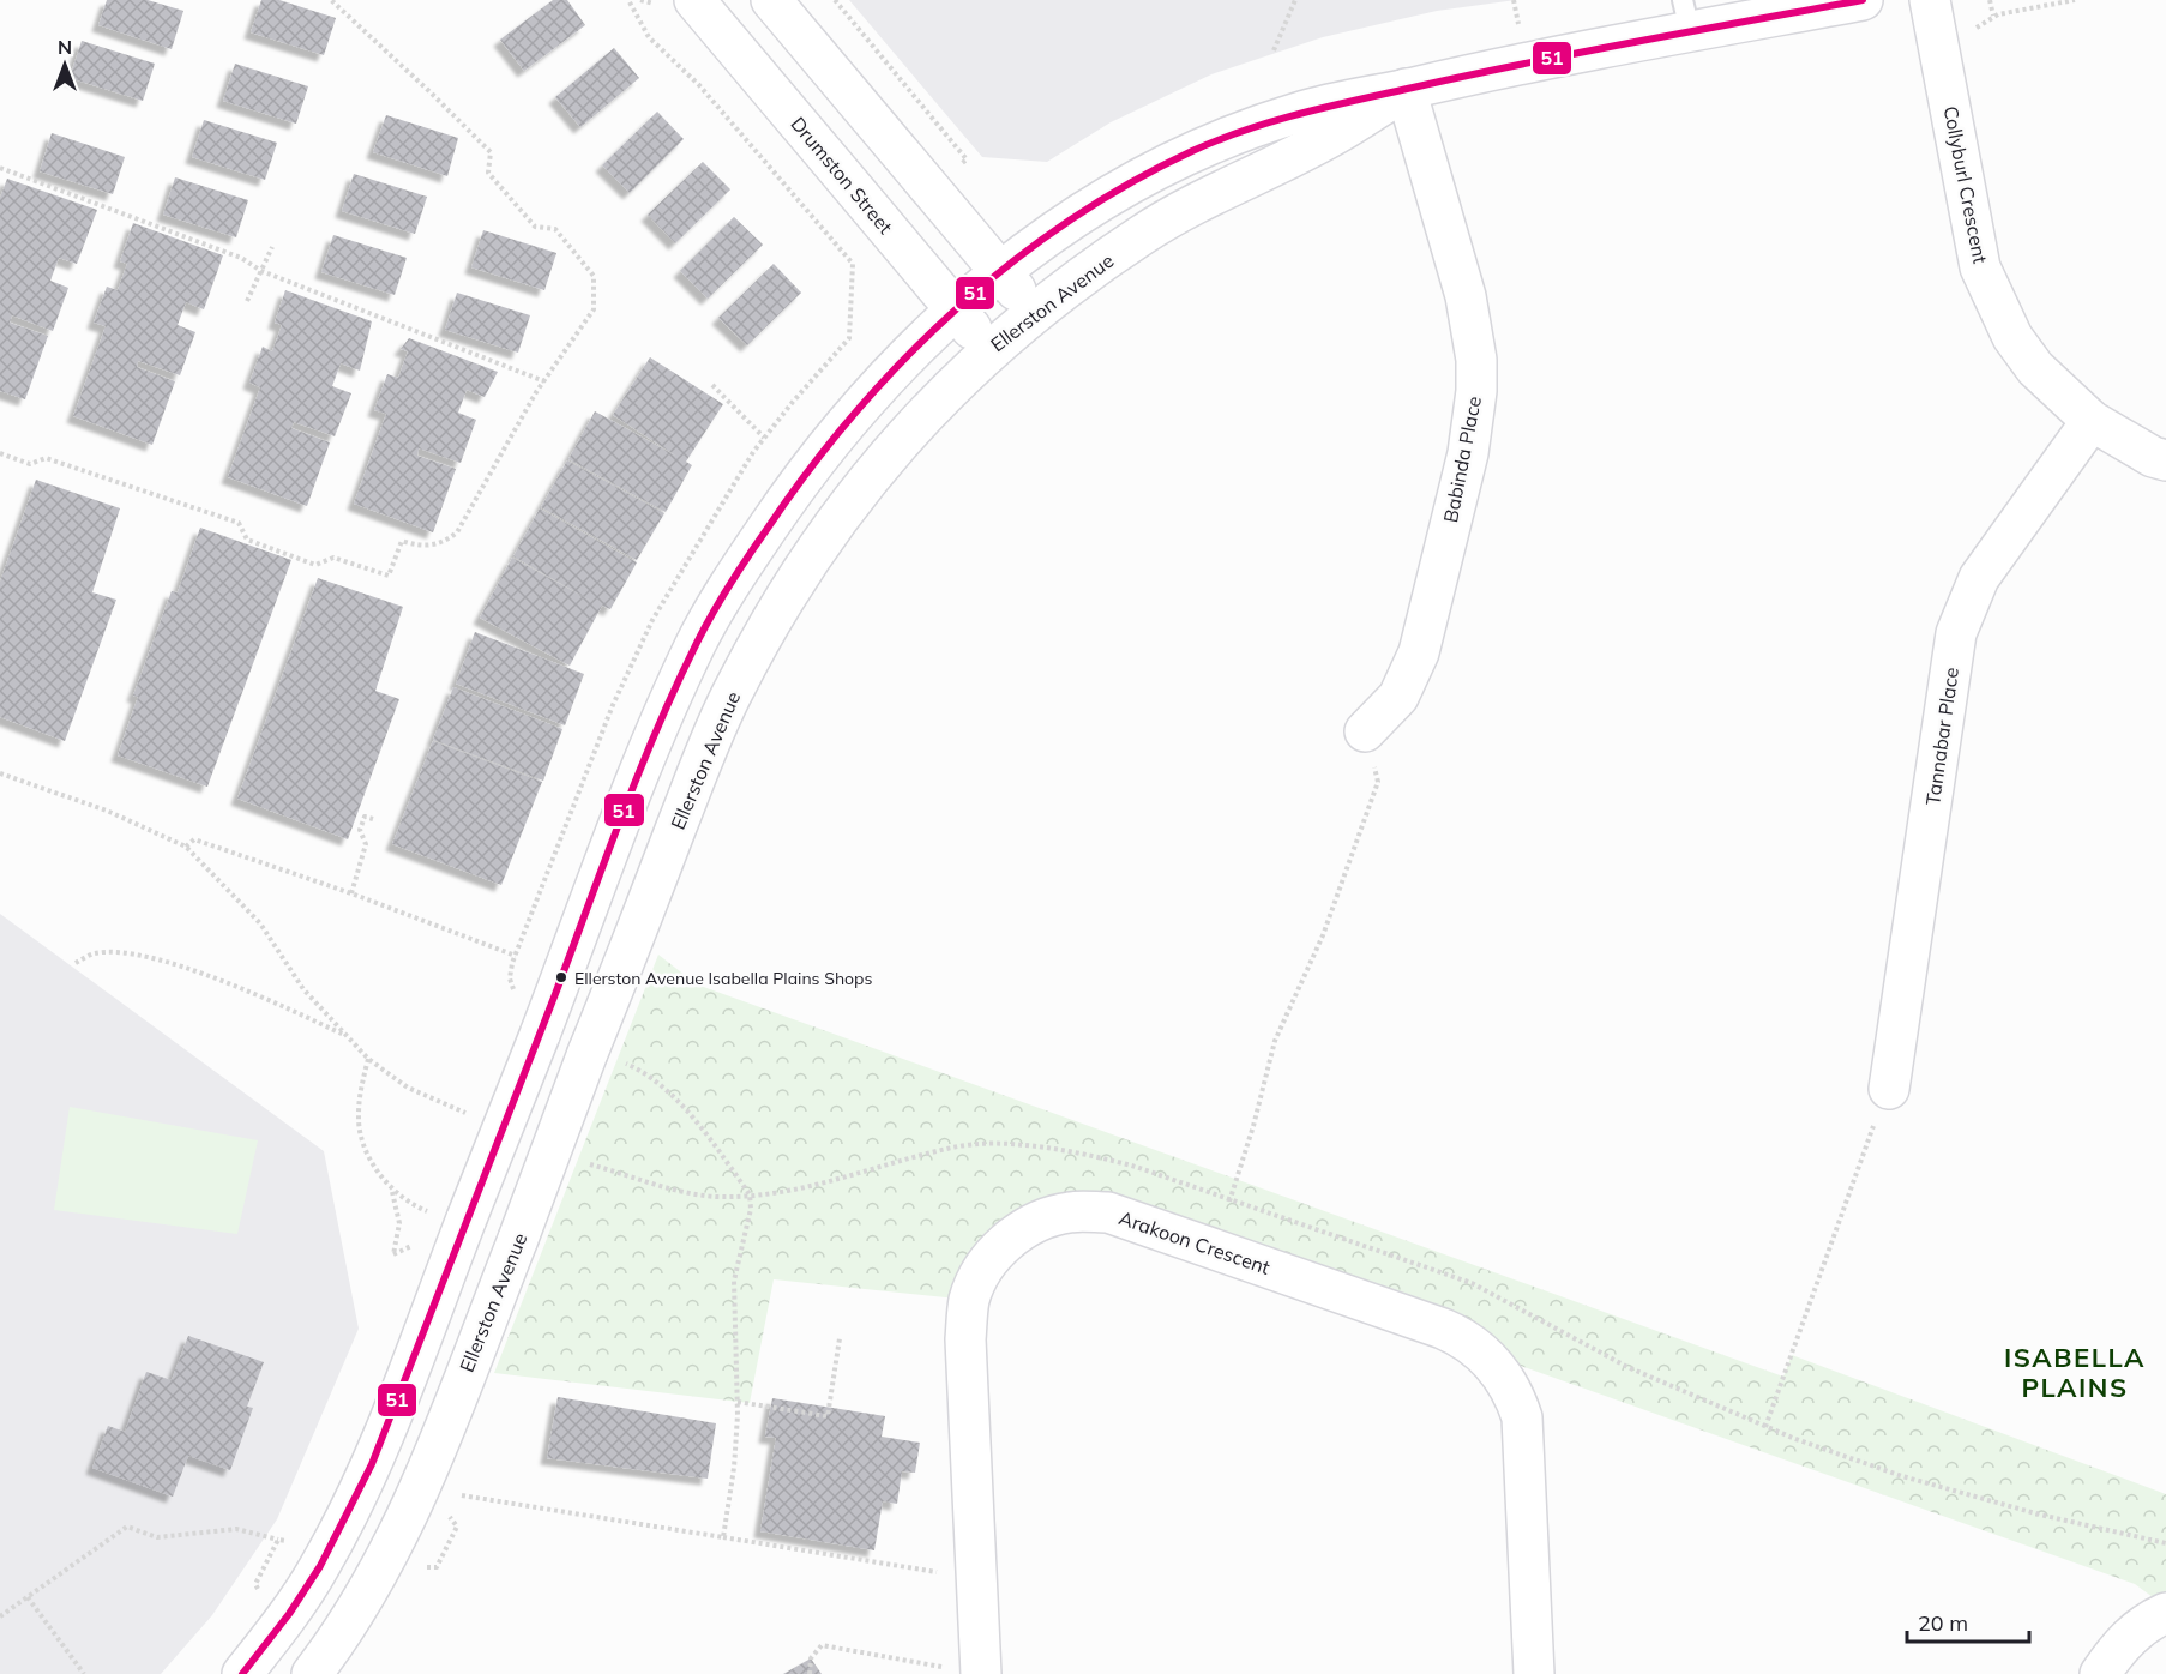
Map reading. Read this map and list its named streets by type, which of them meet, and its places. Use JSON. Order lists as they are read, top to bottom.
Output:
{
  "streets": {
    "street": [
      "Drumston Street",
      "Collyburl Crescent",
      "Ellerston Avenue",
      "Babinda Place",
      "Tannabar Place",
      "Arakoon Crescent"
    ]
  },
  "crossings": [
    ["Drumston Street", "Ellerston Avenue"],
    ["Collyburl Crescent", "Tannabar Place"],
    ["Ellerston Avenue", "Babinda Place"]
  ],
  "districts": ["ISABELLA PLAINS"],
  "places": ["Ellerston Avenue Isabella Plains Shops"],
  "lines": ["transit line 51"],
  "scale_bar": "20 m",
  "north": "top"
}
